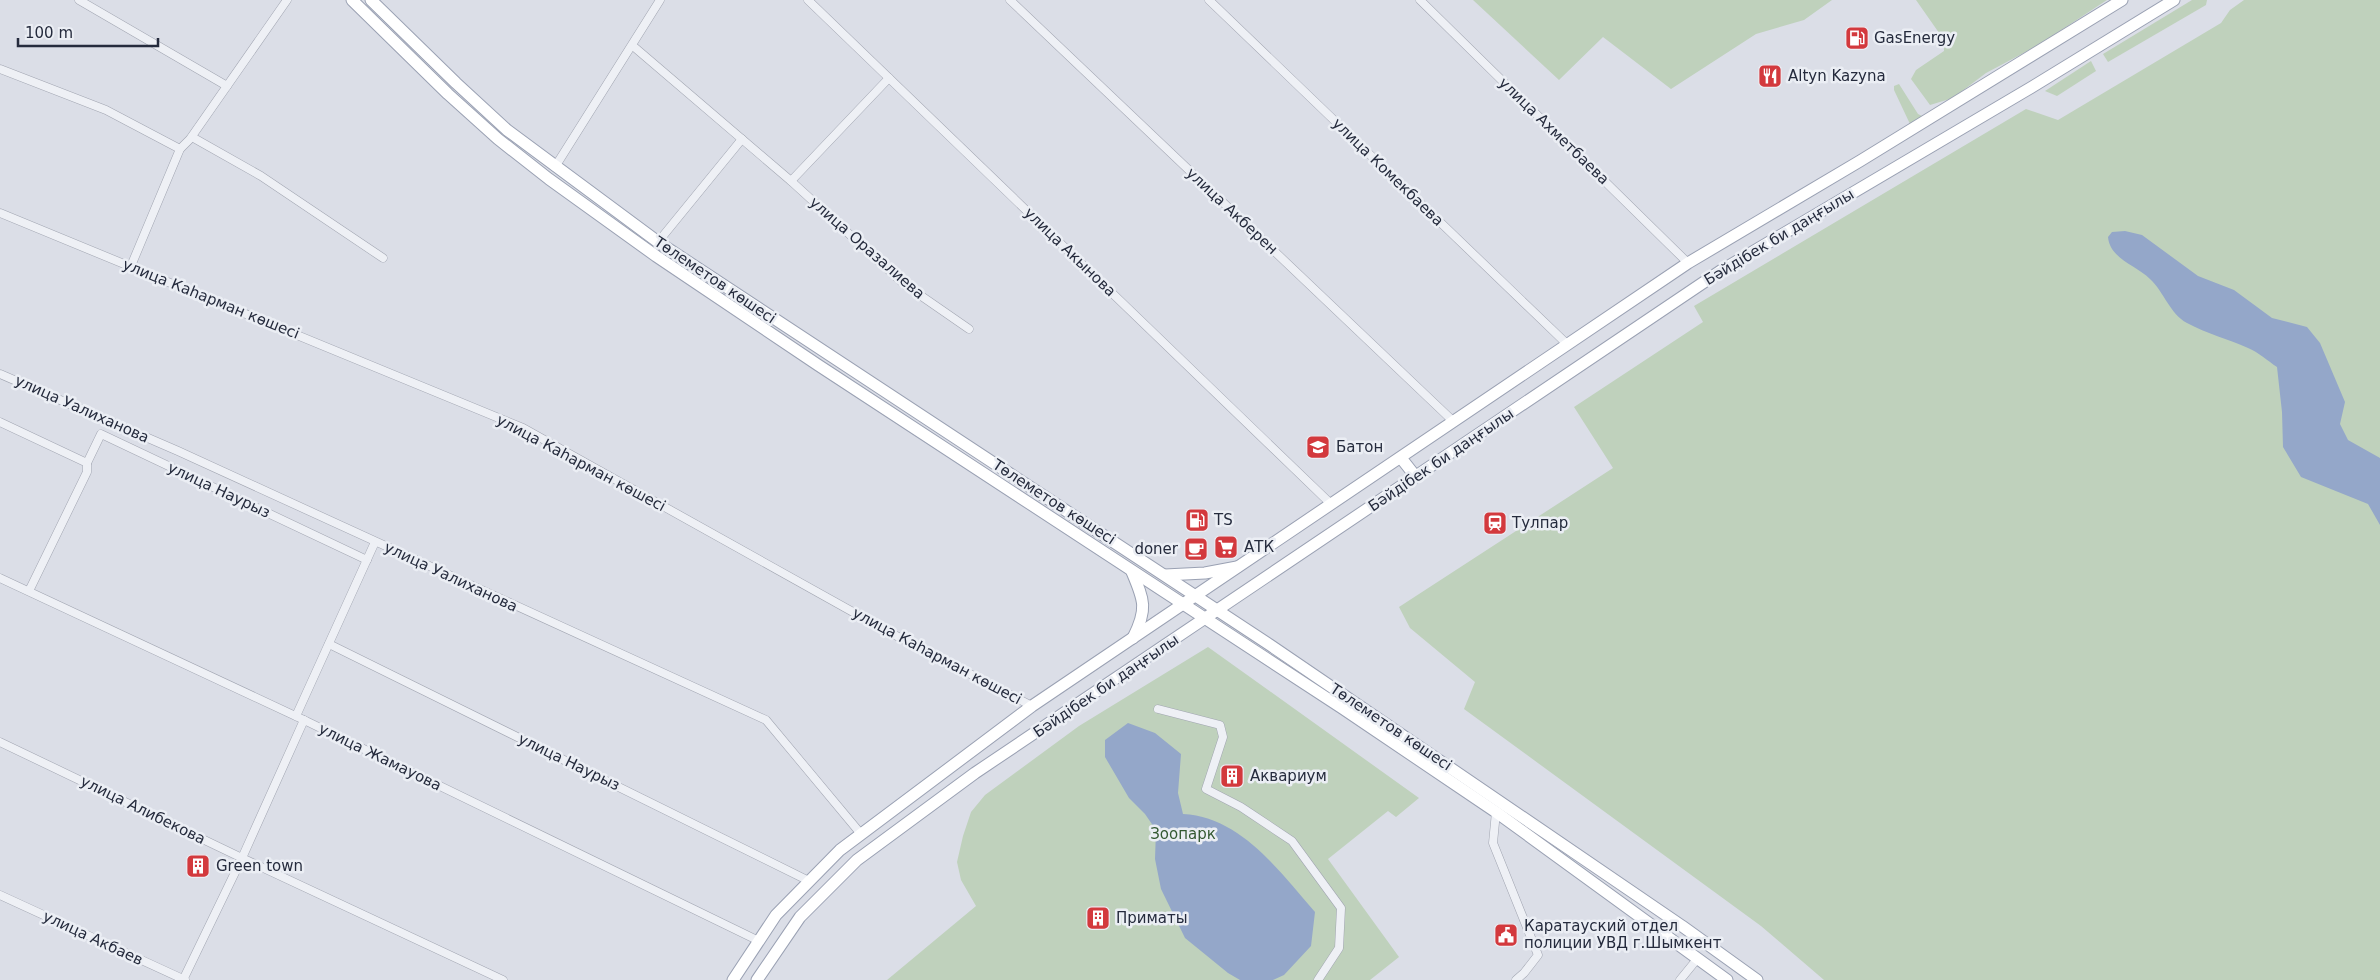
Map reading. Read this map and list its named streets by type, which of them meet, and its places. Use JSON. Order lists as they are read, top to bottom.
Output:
{
  "streets": {
    "main road": ["Бәйдібек би даңғылы", "Төлеметов көшесі"],
    "street": [
      "улица Ахметбаева",
      "улица Комекбаева",
      "улица Акберен",
      "улица Оразалиева",
      "улица Акынова",
      "улица Каһарман көшесі",
      "улица Уалиханова",
      "улица Наурыз",
      "улица Жамауова",
      "улица Алибекова",
      "улица Акбаев"
    ]
  },
  "crossings": [
    ["улица Ахметбаева", "Бәйдібек би даңғылы"],
    ["улица Комекбаева", "Бәйдібек би даңғылы"],
    ["улица Акберен", "Бәйдібек би даңғылы"],
    ["Бәйдібек би даңғылы", "улица Акынова"],
    ["Бәйдібек би даңғылы", "Төлеметов көшесі"],
    ["Бәйдібек би даңғылы", "улица Каһарман көшесі"],
    ["Бәйдібек би даңғылы", "улица Уалиханова"],
    ["Бәйдібек би даңғылы", "улица Наурыз"],
    ["Бәйдібек би даңғылы", "улица Жамауова"],
    ["улица Наурыз", "улица Жамауова"]
  ],
  "parks": ["Зоопарк"],
  "places": {
    "fuel station": ["GasEnergy", "TS"],
    "restaurant": ["Altyn Kazyna"],
    "school or university": ["Батон"],
    "station": ["Тулпар"],
    "supermarket": ["АТК"],
    "cafe": ["doner"],
    "building": ["Аквариум", "Green town", "Приматы"],
    "public building": ["Каратауский отдел полиции УВД г.Шымкент"]
  },
  "scale_bar": "100 m"
}
